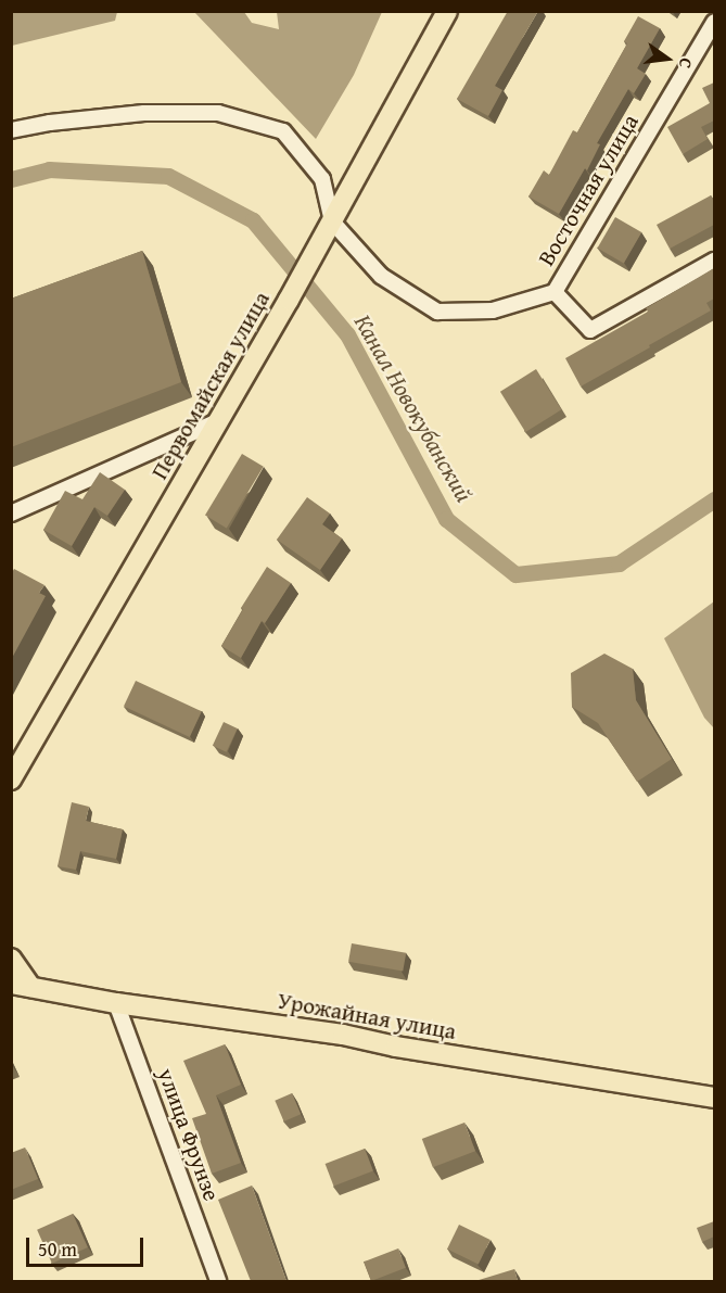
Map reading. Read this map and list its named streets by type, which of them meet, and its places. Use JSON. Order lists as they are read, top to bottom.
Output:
{
  "streets": {
    "main road": ["Первомайская улица", "Урожайная улица"],
    "street": ["Восточная улица", "улица Фрунзе"]
  },
  "crossings": [
    ["Восточная улица", "Первомайская улица"],
    ["Урожайная улица", "улица Фрунзе"]
  ],
  "water": ["Канал Новокубанский"],
  "scale_bar": "50 m",
  "north": "right"
}
